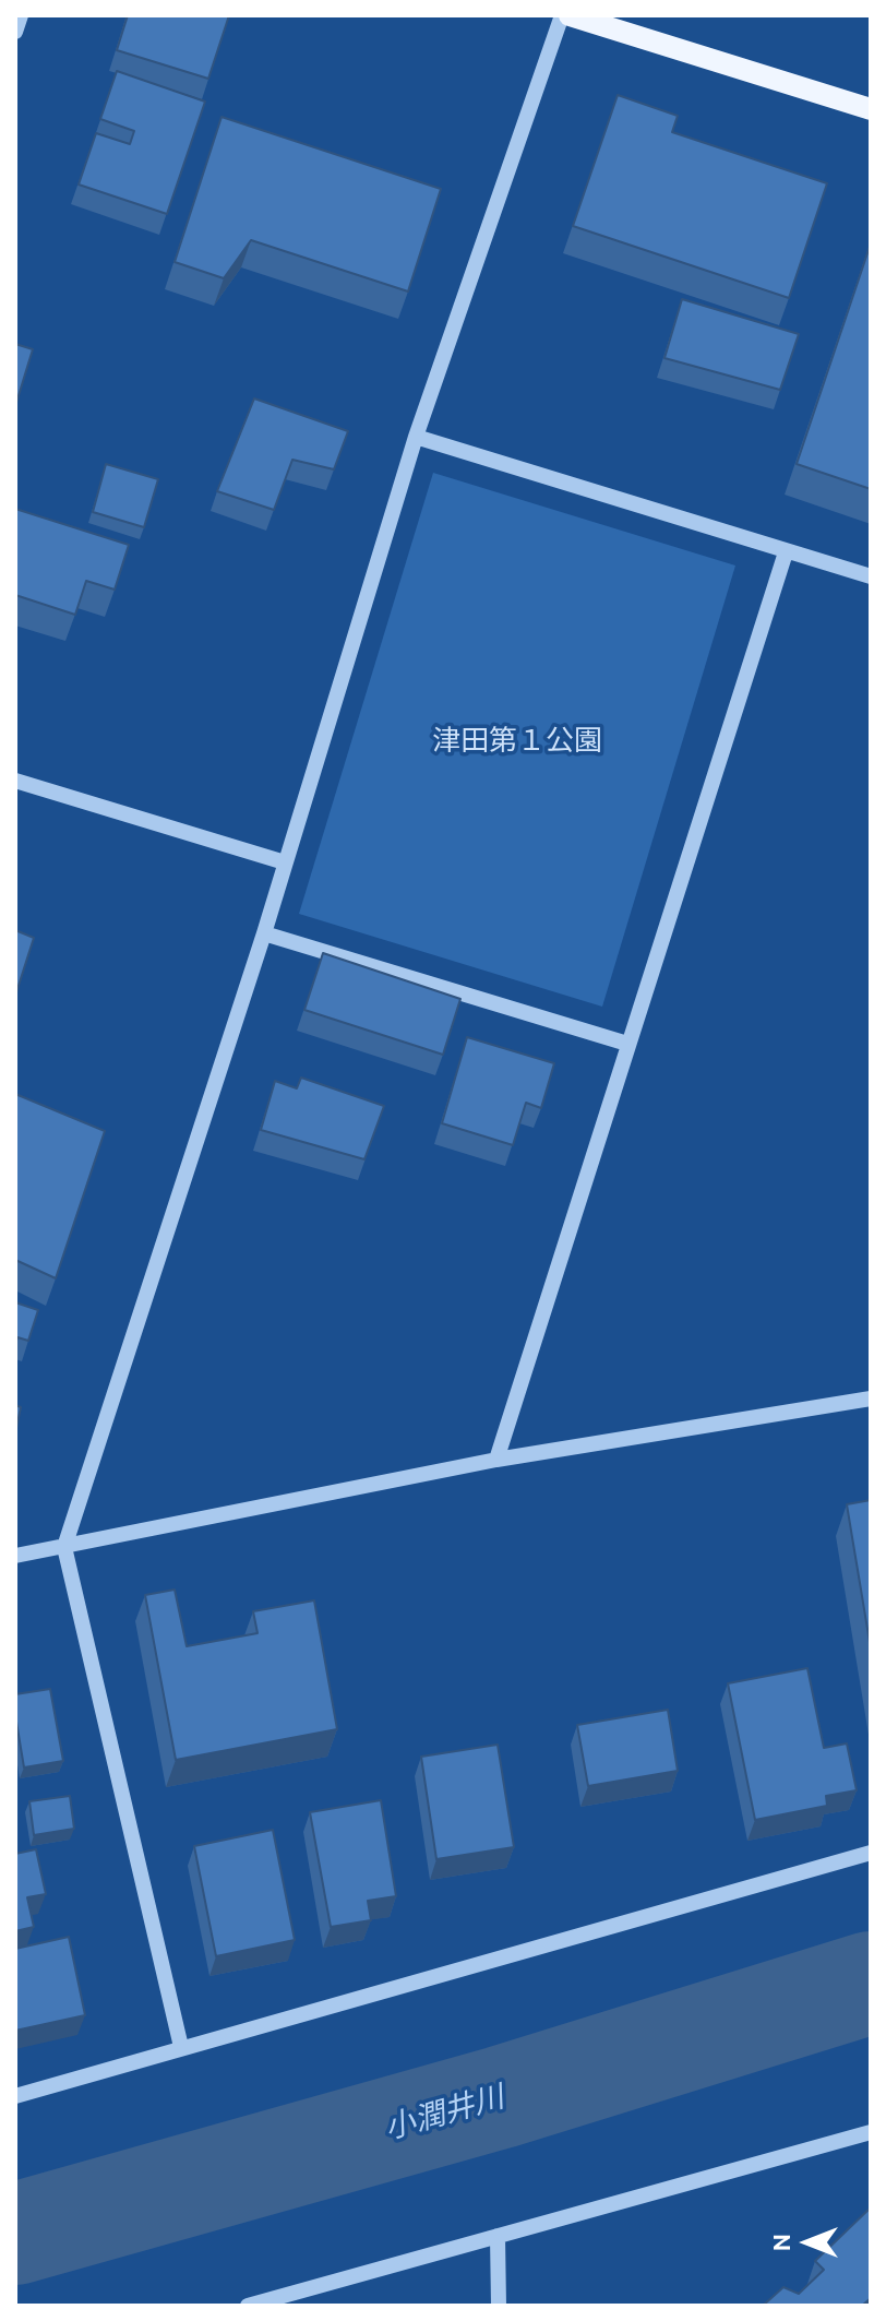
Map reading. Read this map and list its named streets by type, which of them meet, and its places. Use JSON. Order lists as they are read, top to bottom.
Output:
{
  "water": ["小潤井川"],
  "parks": ["津田第１公園"],
  "north": "left"
}
